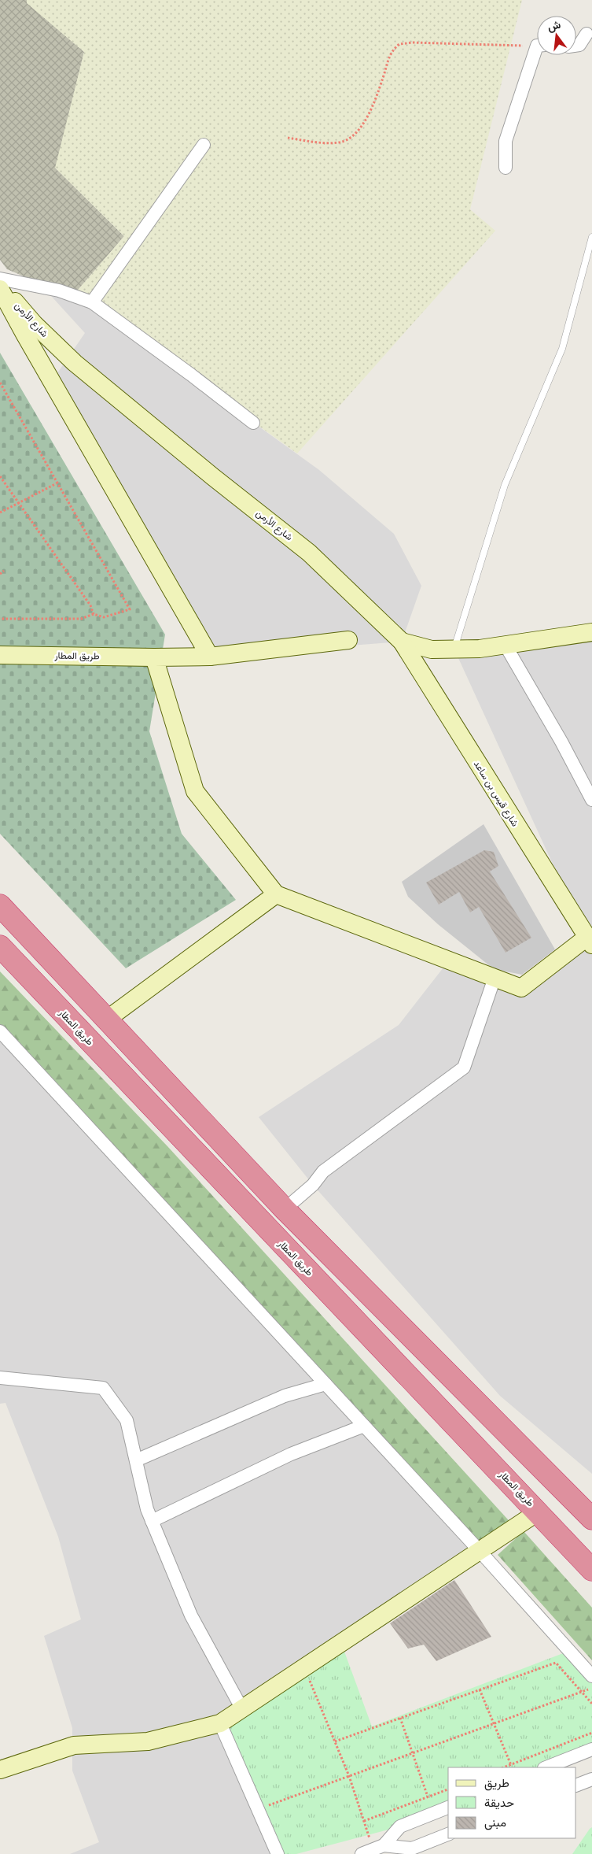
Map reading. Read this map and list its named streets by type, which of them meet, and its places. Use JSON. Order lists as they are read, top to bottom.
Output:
{
  "streets": {
    "highway": ["طريق المطار"],
    "main road": ["شارع الأرمن", "شارع قيس بن ساعد"]
  },
  "crossings": [
    ["شارع الأرمن", "شارع قيس بن ساعد"]
  ],
  "legend": ["طريق", "حديقة", "مبنى"],
  "north": "top"
}
